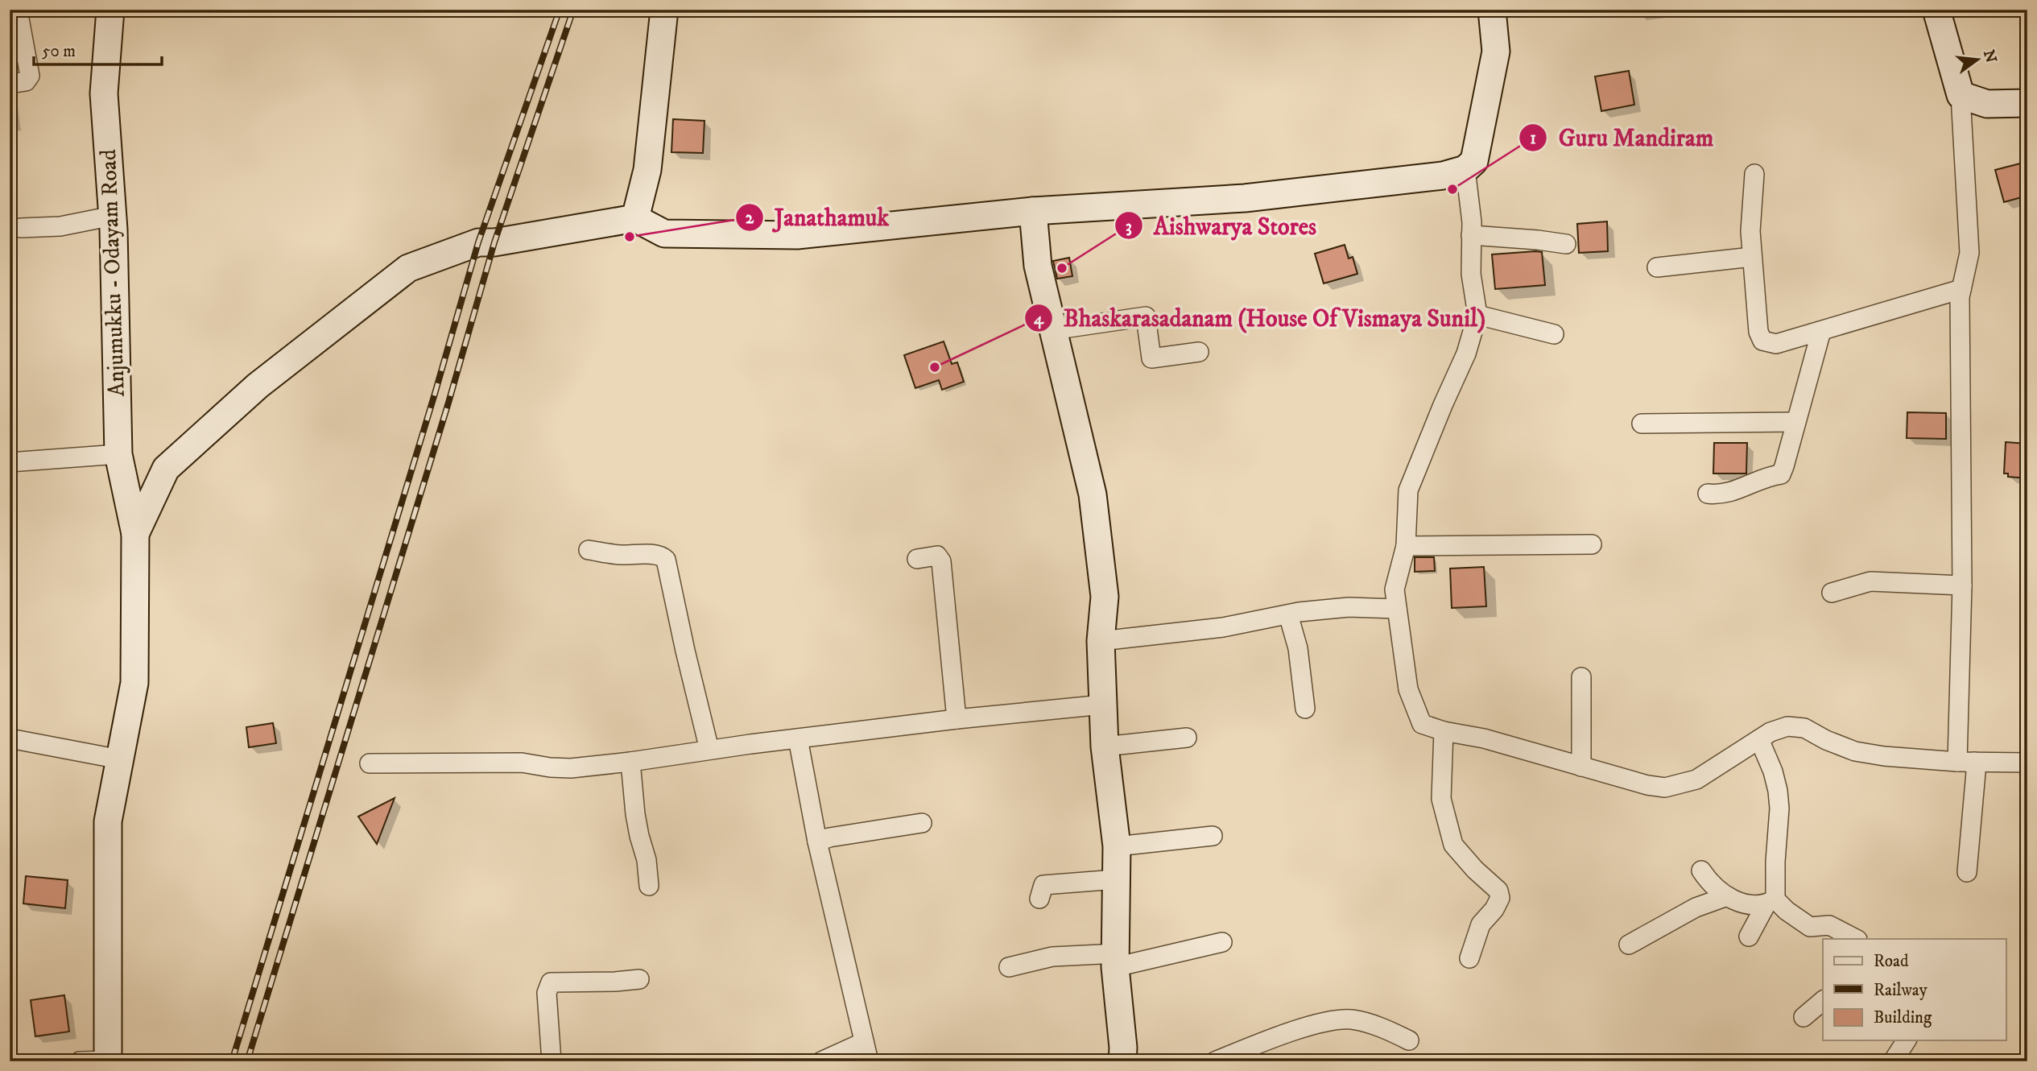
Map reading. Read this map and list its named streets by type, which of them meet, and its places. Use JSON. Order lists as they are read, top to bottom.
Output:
{
  "streets": {
    "main road": ["Anjumukku - Odayam Road"]
  },
  "places": [
    "Guru Mandiram",
    "Janathamuk",
    "Aishwarya Stores",
    "Bhaskarasadanam (House Of Vismaya Sunil)"
  ],
  "legend": ["Road", "Railway", "Building"],
  "scale_bar": "50 m",
  "north": "right"
}
